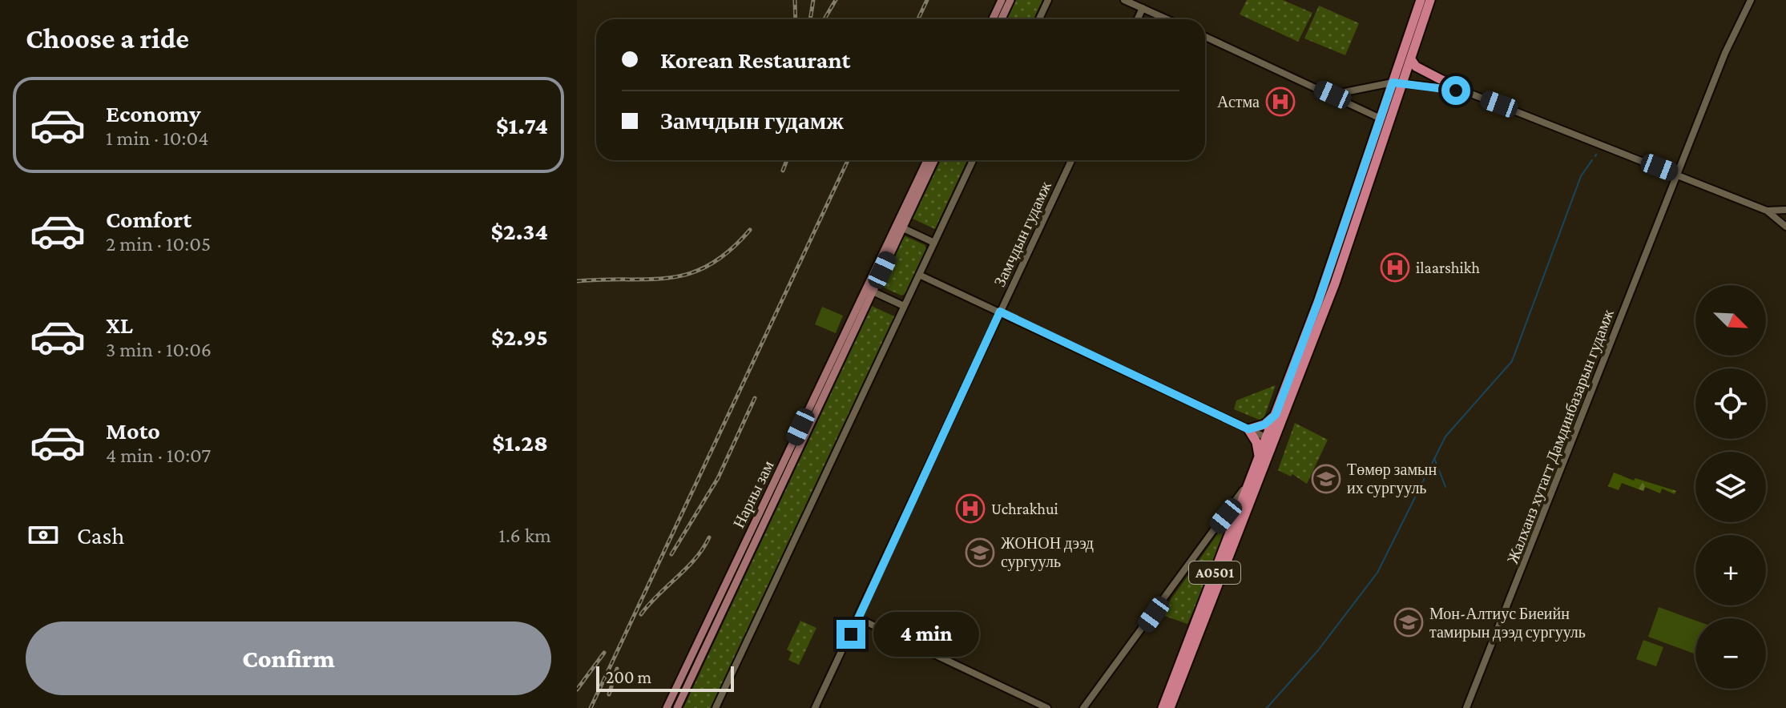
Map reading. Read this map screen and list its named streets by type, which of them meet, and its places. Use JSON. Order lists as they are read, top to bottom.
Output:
{
  "streets": {
    "highway": ["A0501"],
    "main road": ["Нарны зам"],
    "street": ["Замчдын гудамж", "Жалханз хутагт Дамдинбазарын гудамж"]
  },
  "places": {
    "hospital": ["Астма", "ilaarshikh", "Uchrakhui"],
    "school or university": ["Төмөр замын их сургууль", "ЖОНОН дээд сургууль", "Мон-Алтиус Биеийн тамирын дээд сургууль"]
  },
  "scale_bar": "200 m",
  "north": "bottom right",
  "page": {
    "heading": "Choose a ride",
    "banner": ["Korean Restaurant", "Замчдын гудамж"],
    "list": [
      {
        "name": "Economy",
        "note": "1 min · 10:04",
        "value": "$1.74"
      },
      {
        "name": "Comfort",
        "note": "2 min · 10:05",
        "value": "$2.34"
      },
      {
        "name": "XL",
        "note": "3 min · 10:06",
        "value": "$2.95"
      },
      {
        "name": "Moto",
        "note": "4 min · 10:07",
        "value": "$1.28"
      }
    ],
    "map_buttons": ["+", "−"],
    "pay": ["Cash", "1.6 km"],
    "buttons": "Confirm",
    "bubble": "4 min",
    "scale": "200 m"
  }
}
